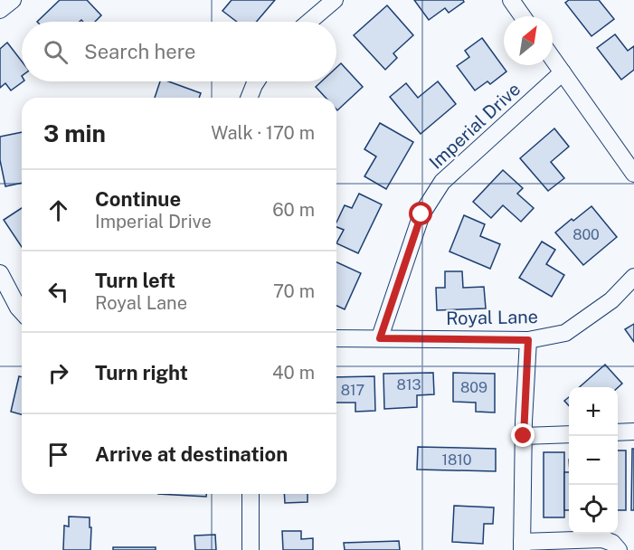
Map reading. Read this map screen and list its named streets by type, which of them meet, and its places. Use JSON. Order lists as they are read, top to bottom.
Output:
{
  "streets": {
    "street": ["Imperial Drive", "Royal Lane"]
  },
  "crossings": [
    ["Imperial Drive", "Royal Lane"]
  ],
  "house_numbers": [
    "800",
    "813",
    "809",
    "817",
    "1810"
  ],
  "north": "top right",
  "page": {
    "search": "Search here",
    "heading": ["3 min", "Walk · 170 m"],
    "list": [
      ["Continue", "Imperial Drive", "60 m"],
      ["Turn left", "Royal Lane", "70 m"],
      ["Turn right", "40 m"],
      "Arrive at destination"
    ],
    "map_buttons": ["+", "−"]
  }
}
